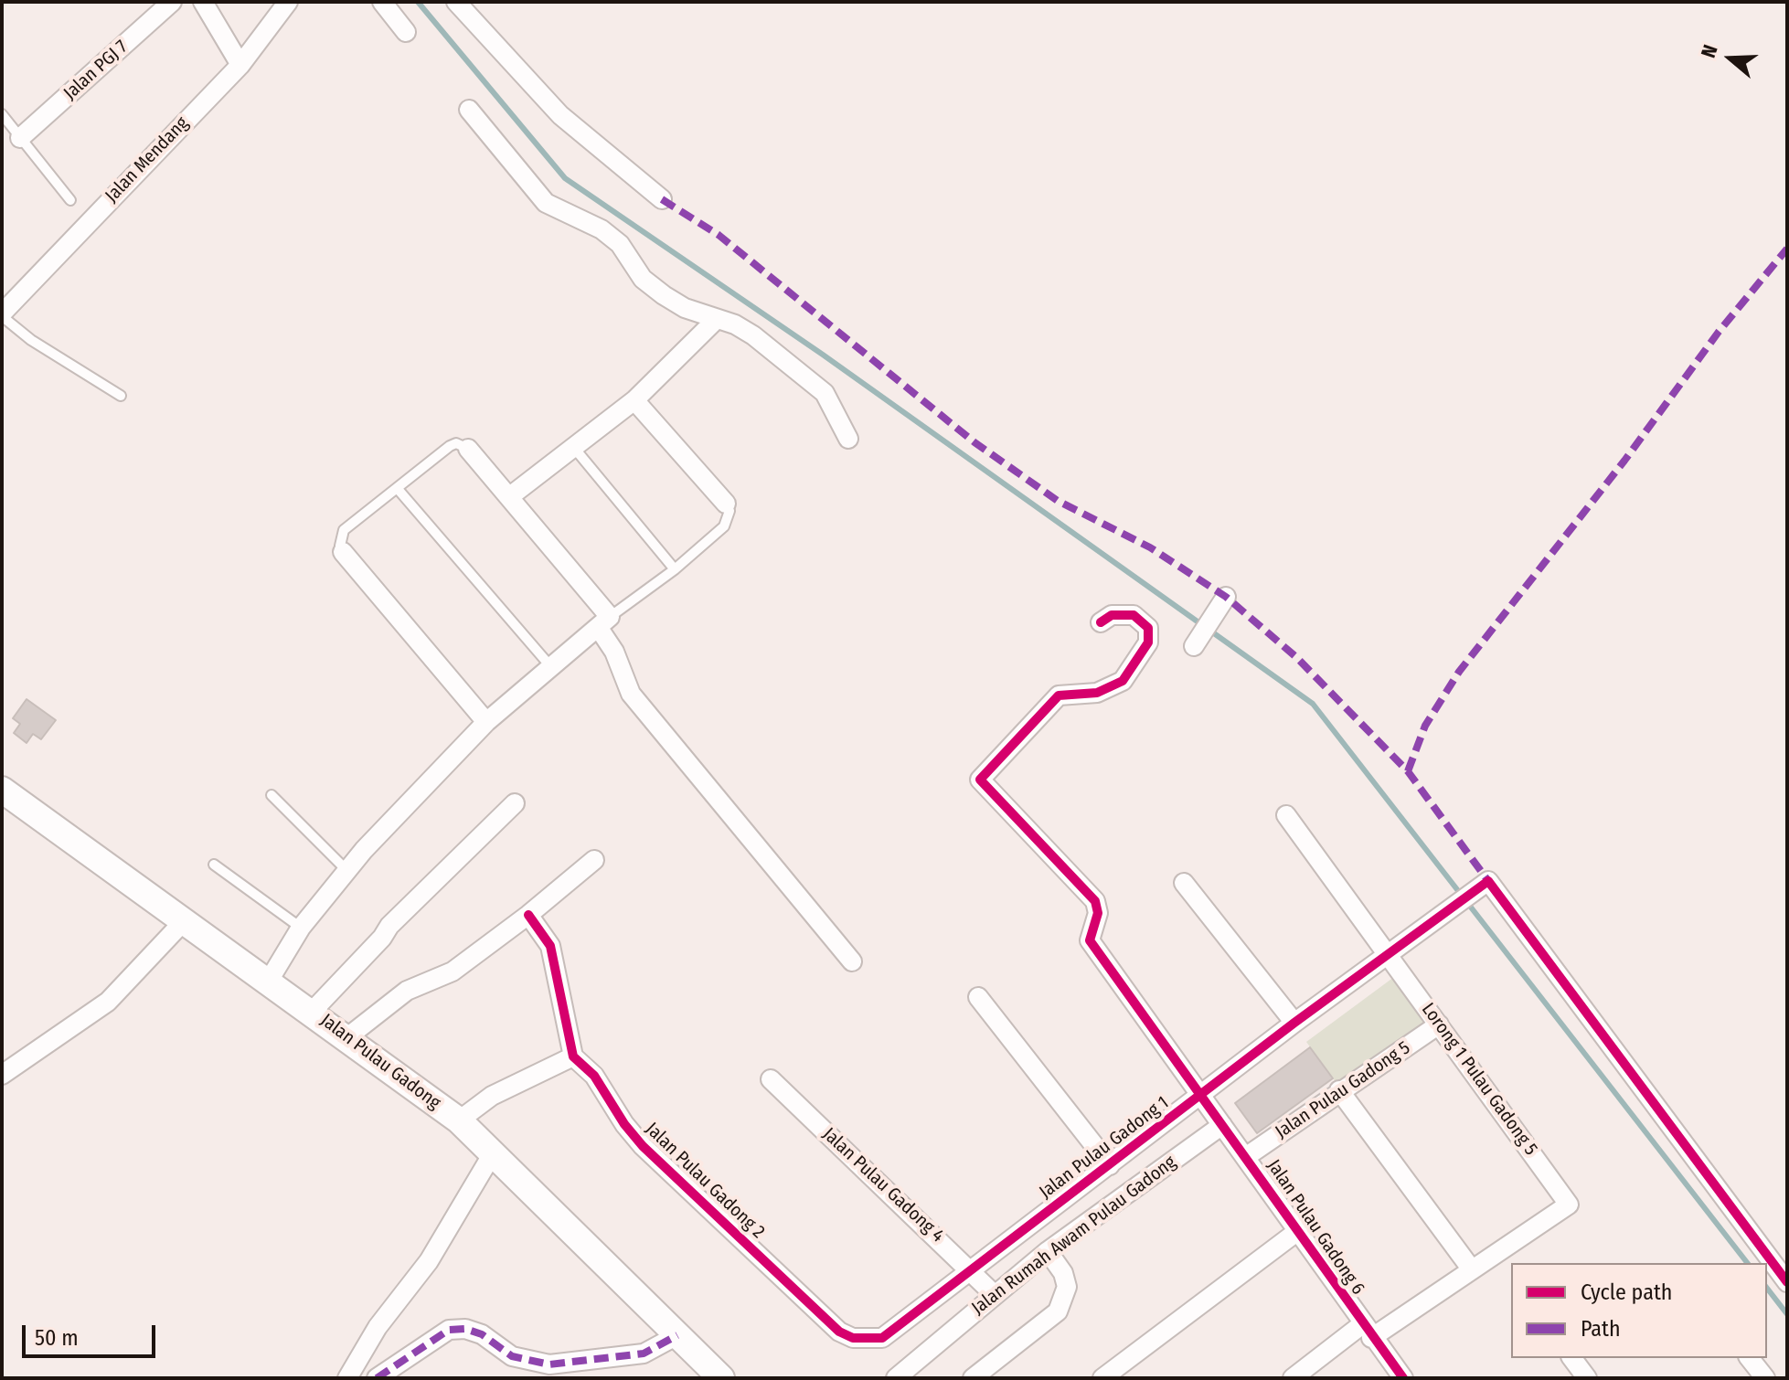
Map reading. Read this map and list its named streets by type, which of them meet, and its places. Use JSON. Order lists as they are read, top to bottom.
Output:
{
  "streets": {
    "main road": ["Jalan Pulau Gadong"],
    "street": [
      "Jalan PGJ 7",
      "Jalan Mendang",
      "Lorong 1 Pulau Gadong 5",
      "Jalan Pulau Gadong 5",
      "Jalan Pulau Gadong 1",
      "Jalan Pulau Gadong 2",
      "Jalan Pulau Gadong 4",
      "Jalan Pulau Gadong 6",
      "Jalan Rumah Awam Pulau Gadong"
    ]
  },
  "crossings": [
    ["Lorong 1 Pulau Gadong 5", "Jalan Pulau Gadong 5"],
    ["Lorong 1 Pulau Gadong 5", "Jalan Pulau Gadong 1"],
    ["Jalan Pulau Gadong 5", "Jalan Pulau Gadong 6"],
    ["Jalan Pulau Gadong 1", "Jalan Pulau Gadong 2"],
    ["Jalan Pulau Gadong 1", "Jalan Pulau Gadong 4"],
    ["Jalan Pulau Gadong 1", "Jalan Pulau Gadong 6"],
    ["Jalan Pulau Gadong 4", "Jalan Rumah Awam Pulau Gadong"],
    ["Jalan Pulau Gadong 6", "Jalan Rumah Awam Pulau Gadong"]
  ],
  "legend": ["Cycle path", "Path"],
  "scale_bar": "50 m",
  "north": "left"
}
